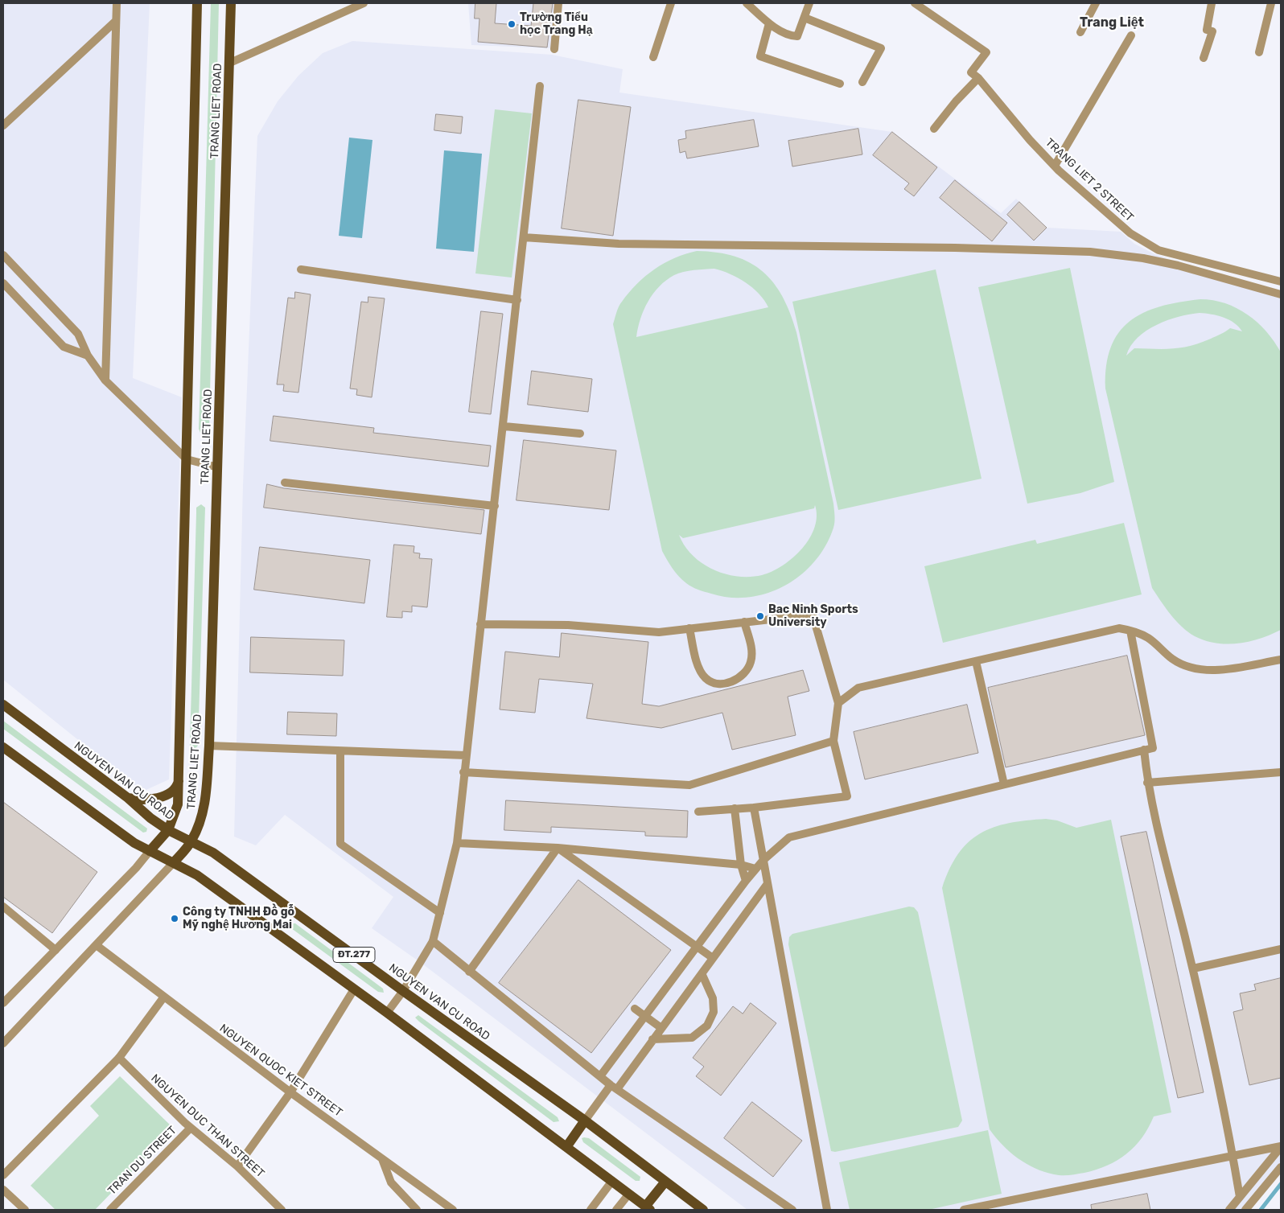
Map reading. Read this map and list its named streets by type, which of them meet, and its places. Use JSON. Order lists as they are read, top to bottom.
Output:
{
  "streets": {
    "main road": ["TRANG LIET ROAD", "NGUYEN VAN CU ROAD", "ĐT.277"],
    "street": [
      "TRANG LIET 2 STREET",
      "NGUYEN QUOC KIET STREET",
      "NGUYEN DUC THAN STREET",
      "TRAN DU STREET"
    ]
  },
  "crossings": [
    ["TRANG LIET ROAD", "NGUYEN VAN CU ROAD"],
    ["TRANG LIET ROAD", "ĐT.277"],
    ["NGUYEN DUC THAN STREET", "TRAN DU STREET"]
  ],
  "districts": ["Trang Liệt"],
  "places": ["Trường Tiểu học Trang Hạ", "Bac Ninh Sports University", "Công ty TNHH Đồ gỗ Mỹ nghệ Hương Mai"]
}
